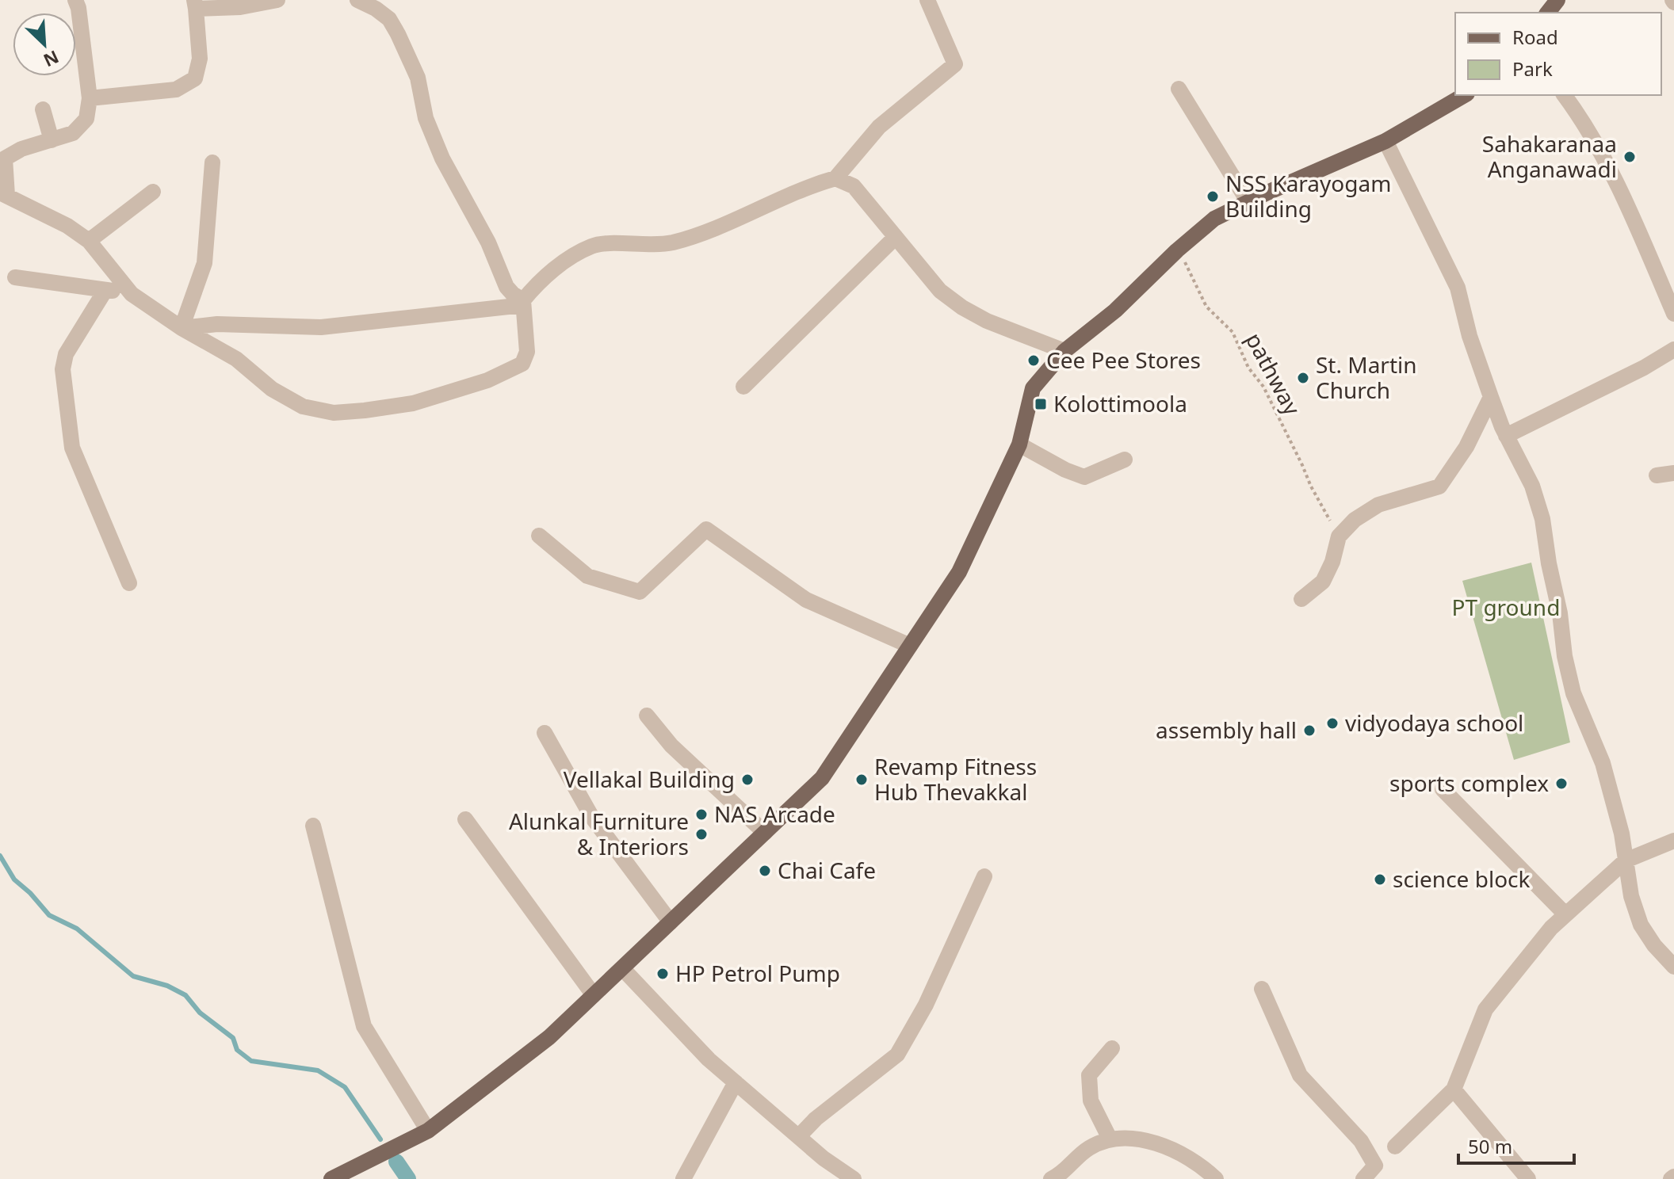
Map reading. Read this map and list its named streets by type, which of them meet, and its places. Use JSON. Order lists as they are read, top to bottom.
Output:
{
  "streets": {
    "path": ["pathway"]
  },
  "parks": ["PT ground"],
  "places": {
    "other": [
      "Sahakaranaa Anganawadi",
      "NSS Karayogam Building",
      "Cee Pee Stores",
      "St. Martin Church",
      "vidyodaya school",
      "assembly hall",
      "Vellakal Building",
      "Revamp Fitness Hub Thevakkal",
      "sports complex",
      "NAS Arcade",
      "Alunkal Furniture & Interiors",
      "Chai Cafe",
      "science block",
      "HP Petrol Pump"
    ],
    "transit": ["Kolottimoola"]
  },
  "legend": ["Road", "Park"],
  "scale_bar": "50 m",
  "north": "bottom right"
}
